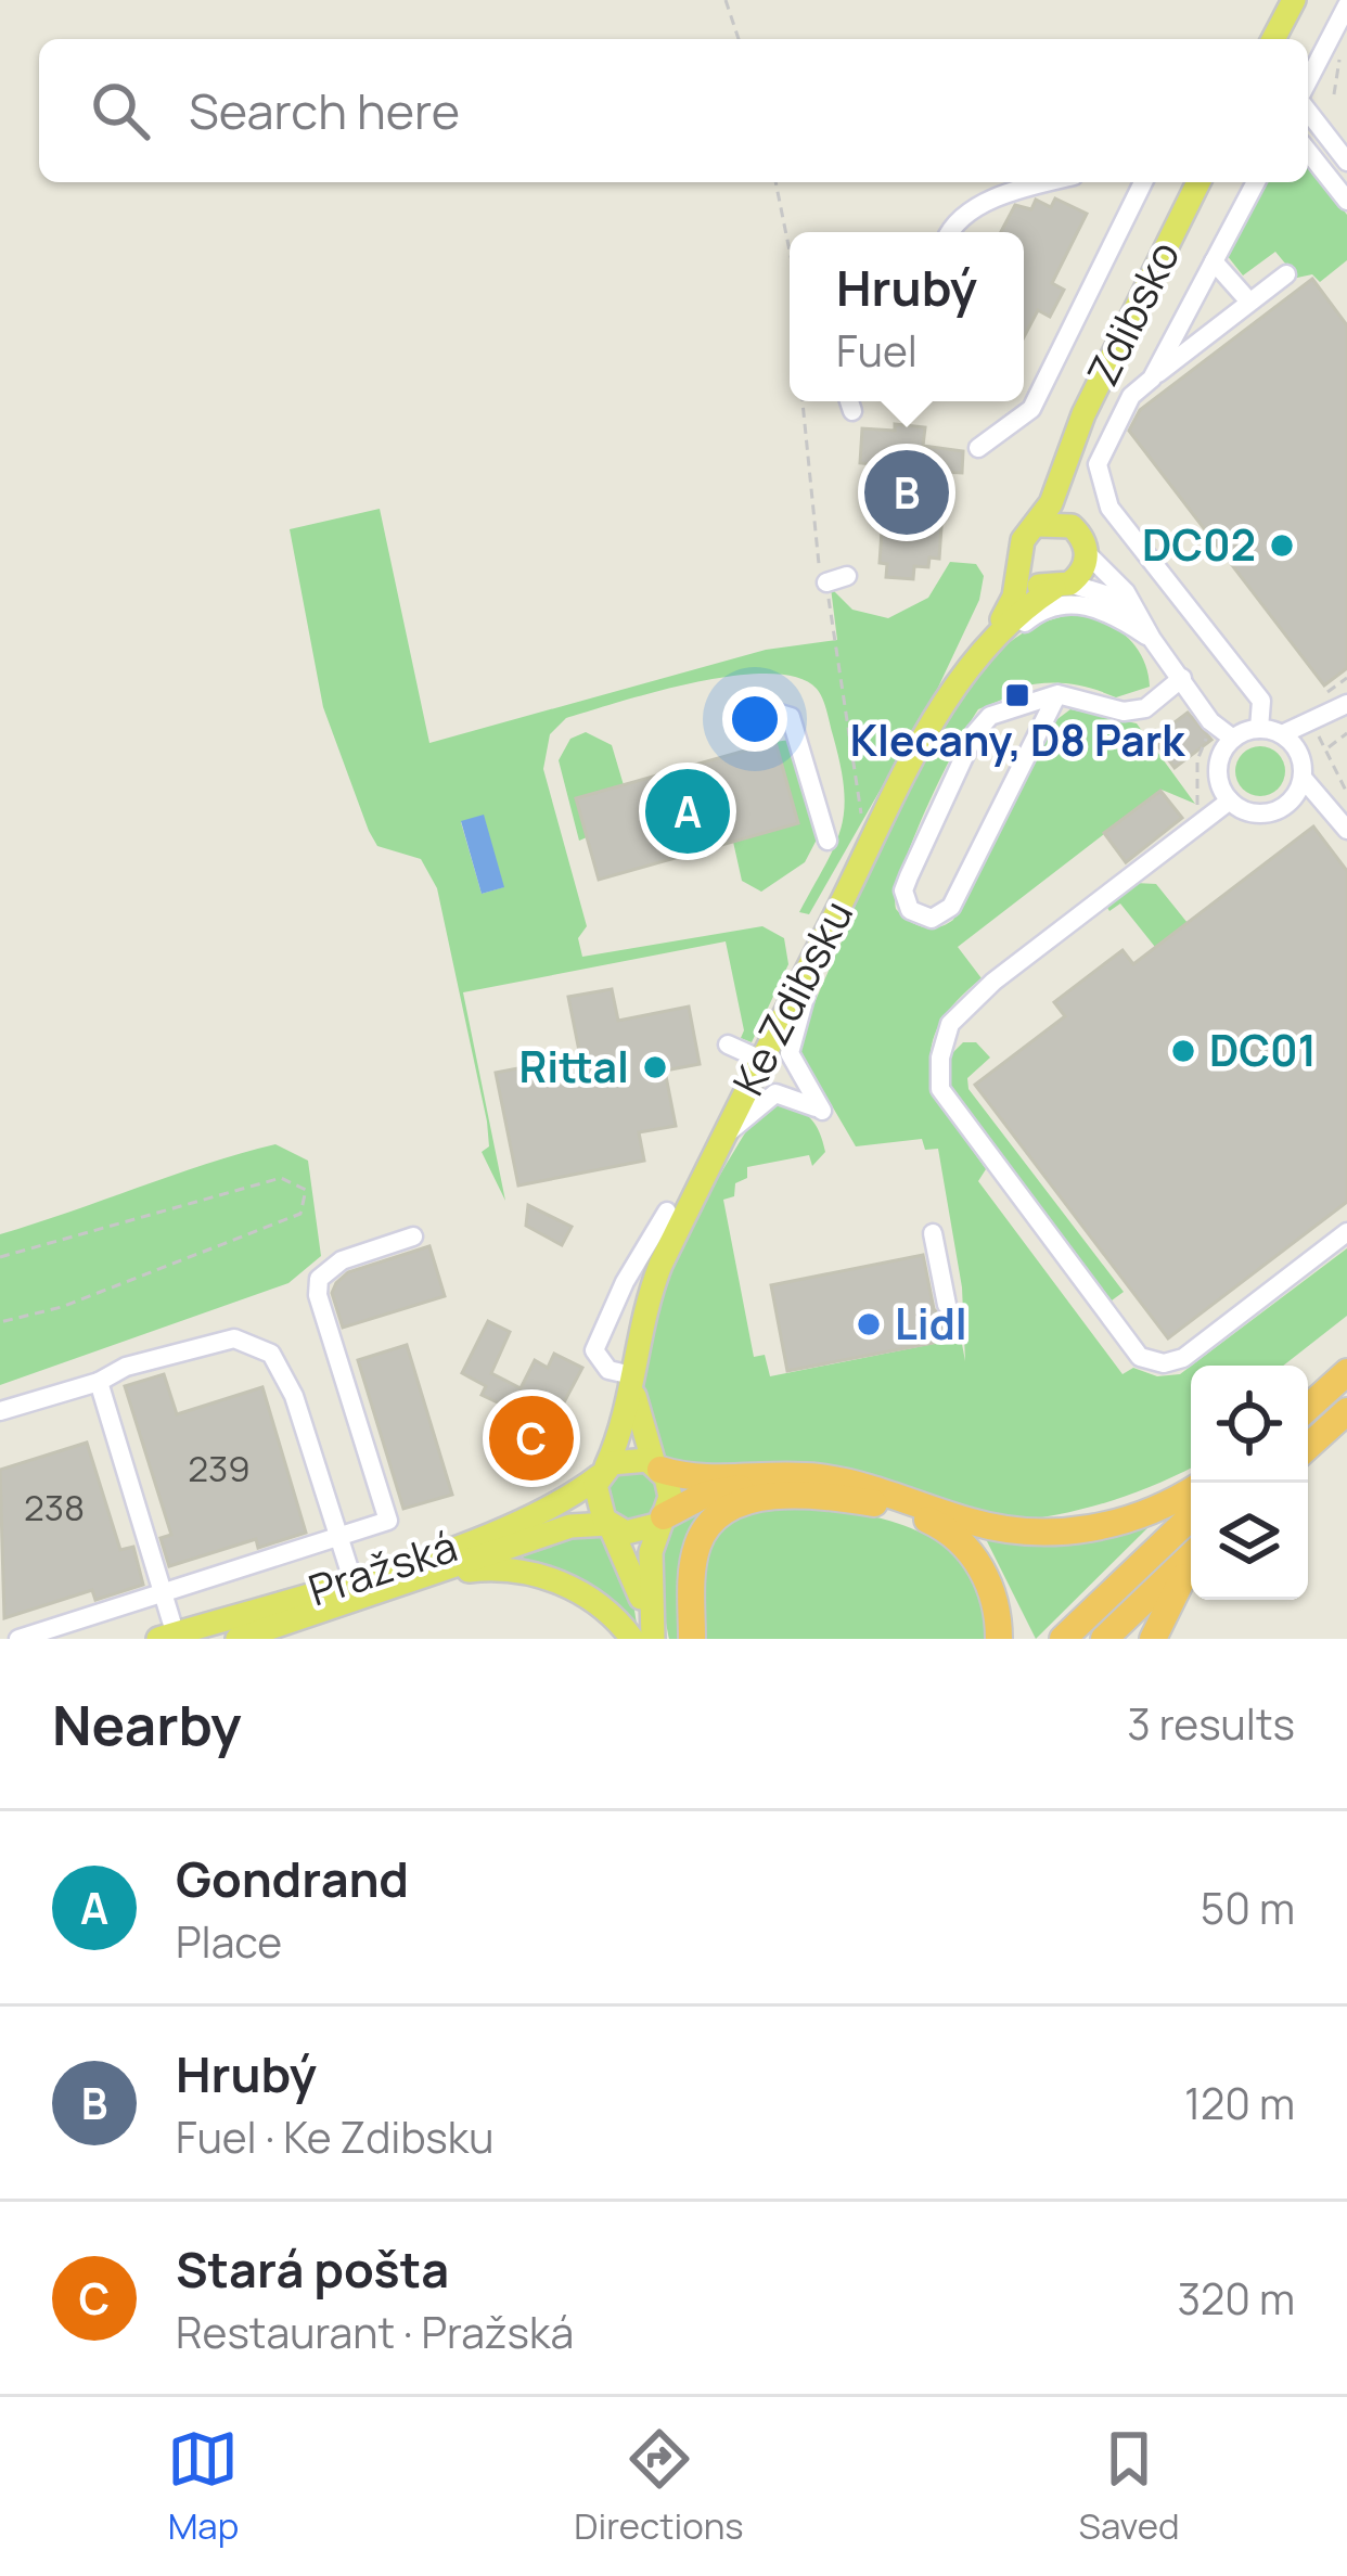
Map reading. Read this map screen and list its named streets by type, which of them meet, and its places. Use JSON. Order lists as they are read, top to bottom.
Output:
{
  "streets": {
    "main road": ["Zdibsko", "Ke Zdibsku", "Pražská"]
  },
  "crossings": [
    ["Zdibsko", "Ke Zdibsku"],
    ["Ke Zdibsku", "Pražská"]
  ],
  "places": {
    "other": [
      "DC02",
      "DC01",
      "Rittal",
      "Lidl"
    ],
    "transit": ["Klecany, D8 Park"]
  },
  "house_numbers": ["239", "238"],
  "page": {
    "search": "Search here",
    "popup": ["Hrubý", "Fuel"],
    "pins": ["B", "A", "C"],
    "heading": ["Nearby", "3 results"],
    "list": [
      {
        "mark": "A",
        "name": "Gondrand",
        "note": "Place",
        "value": "50 m"
      },
      {
        "mark": "B",
        "name": "Hrubý",
        "note": "Fuel · Ke Zdibsku",
        "value": "120 m"
      },
      {
        "mark": "C",
        "name": "Stará pošta",
        "note": "Restaurant · Pražská",
        "value": "320 m"
      }
    ],
    "nav": ["Map", "Directions", "Saved"]
  }
}
